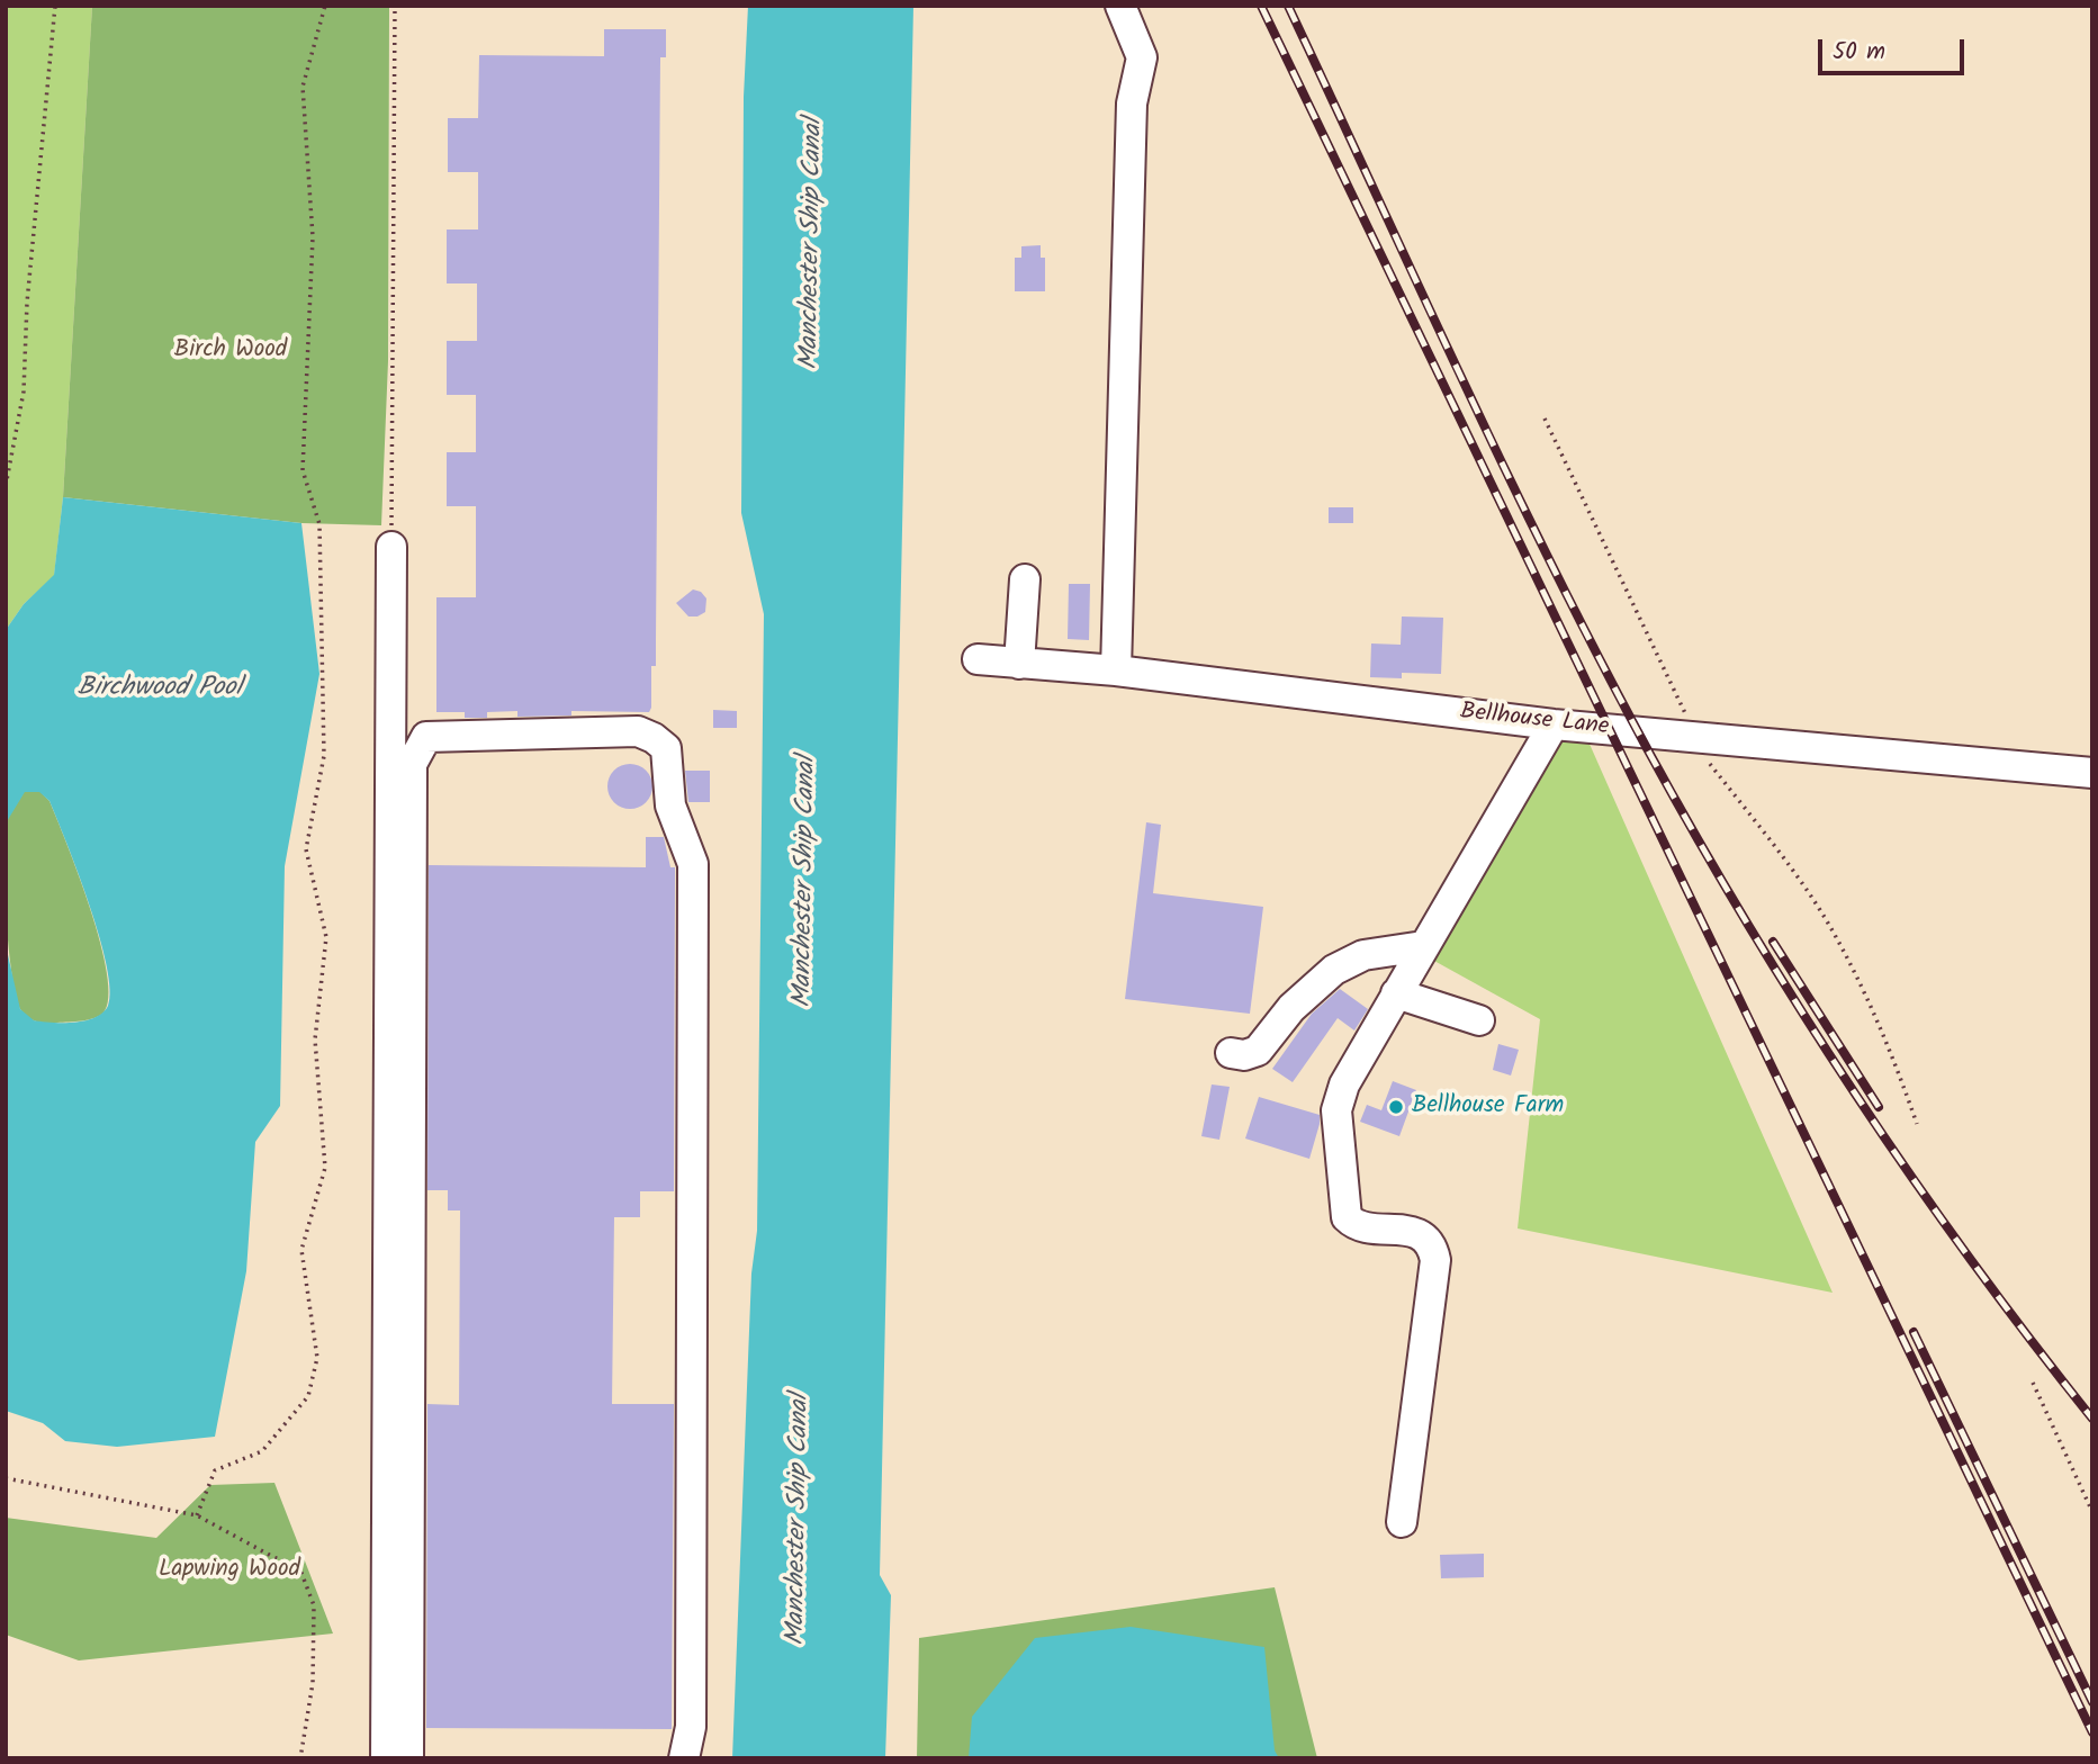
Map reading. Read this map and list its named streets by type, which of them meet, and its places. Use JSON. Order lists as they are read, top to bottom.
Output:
{
  "streets": {
    "street": ["Bellhouse Lane"]
  },
  "water": ["Manchester Ship Canal", "Birchwood Pool"],
  "parks": ["Birch Wood", "Lapwing Wood"],
  "places": ["Bellhouse Farm"],
  "scale_bar": "50 m"
}
